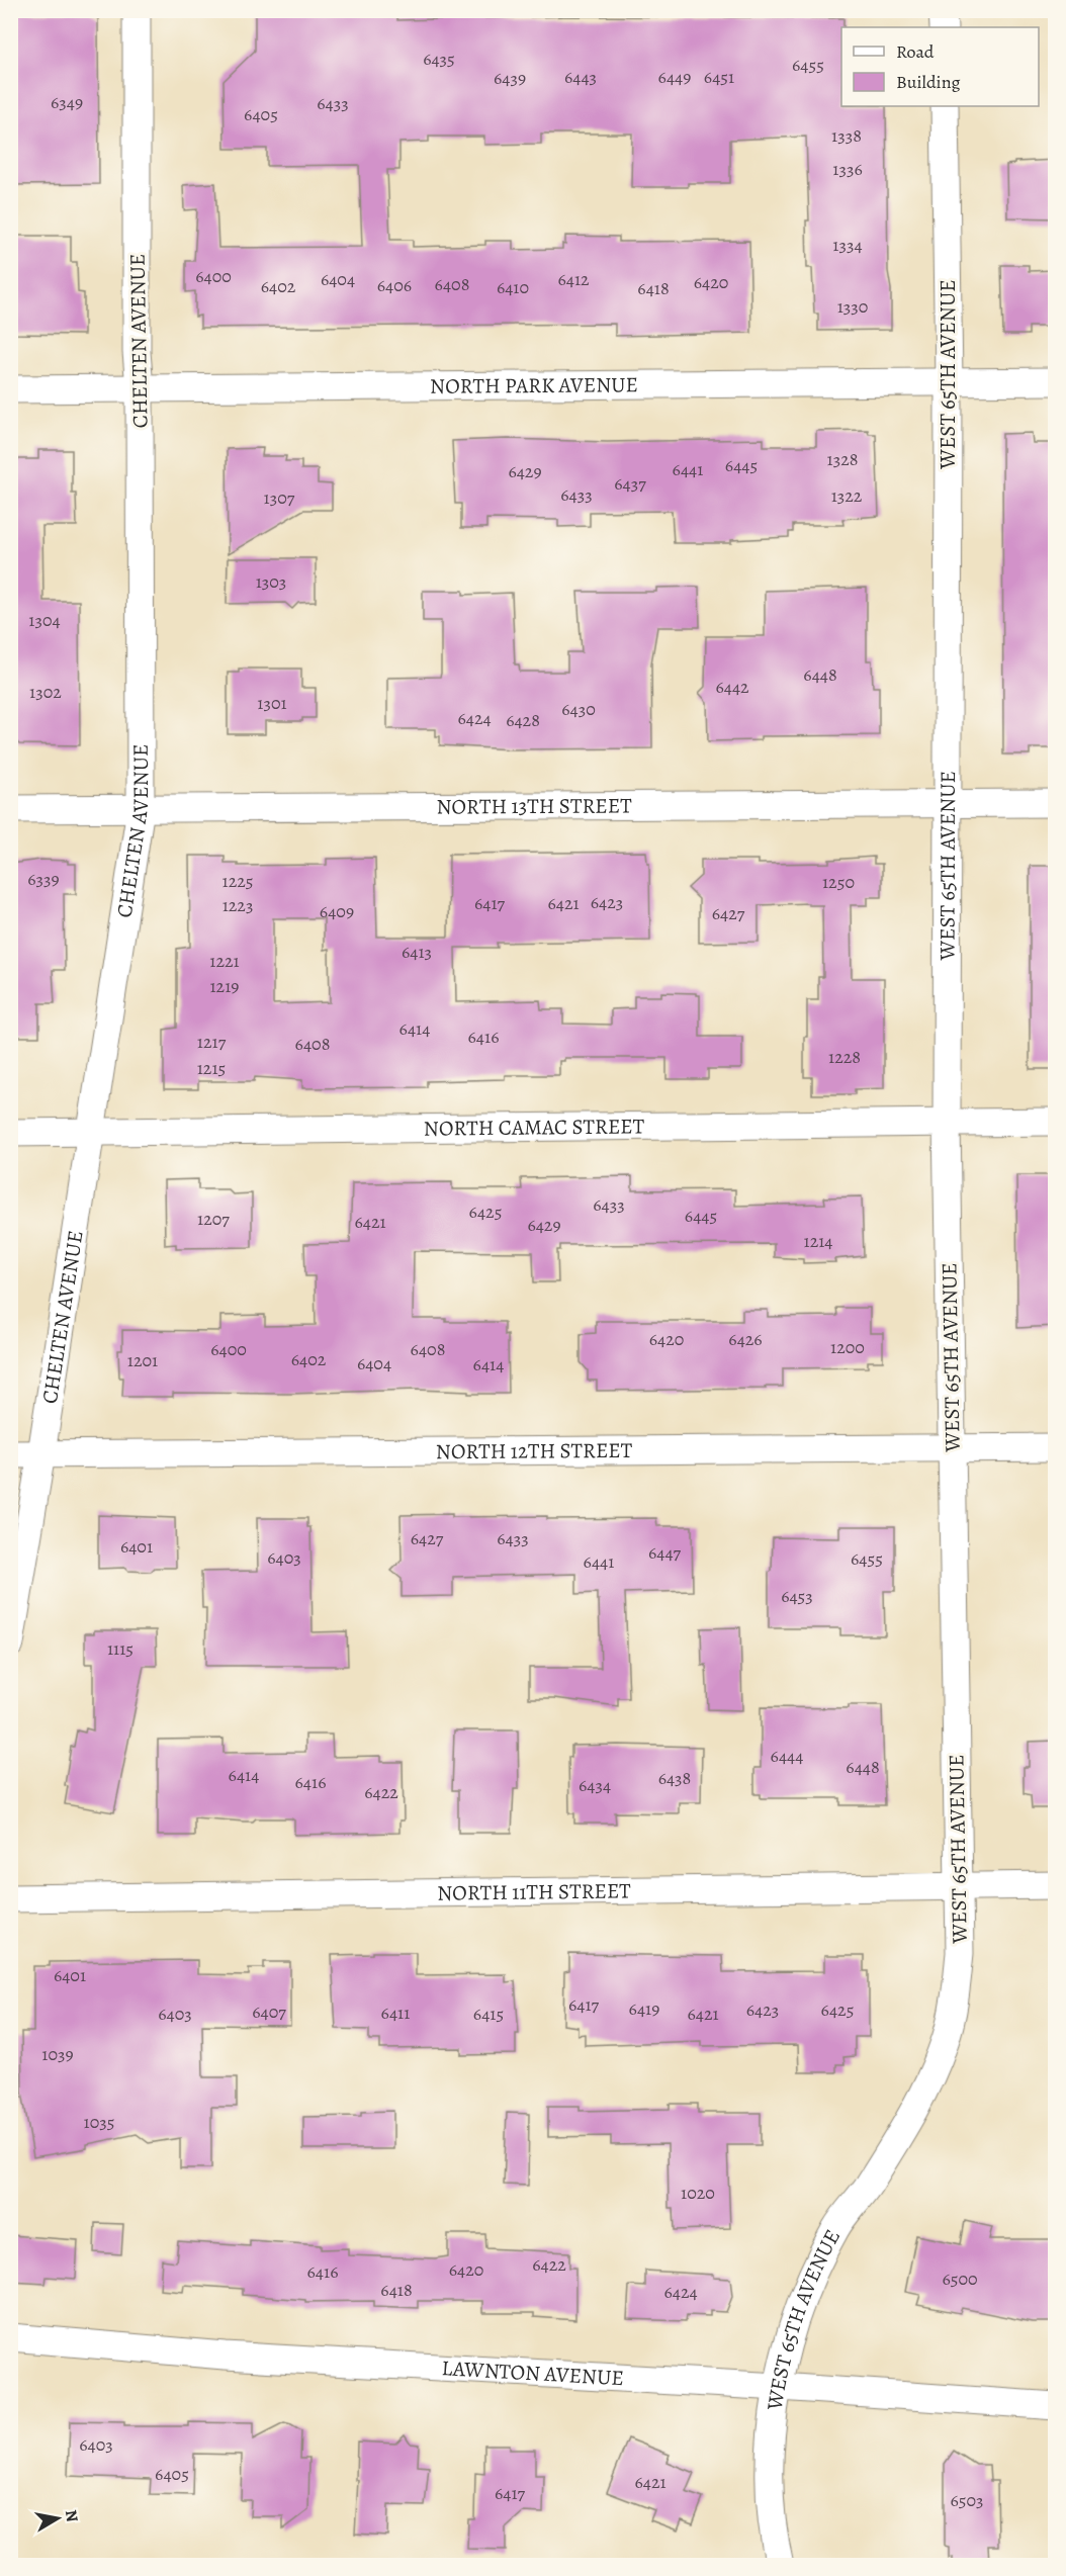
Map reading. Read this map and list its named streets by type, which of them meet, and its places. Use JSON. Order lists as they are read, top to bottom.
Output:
{
  "streets": {
    "street": [
      "CHELTEN AVENUE",
      "WEST 65TH AVENUE",
      "NORTH PARK AVENUE",
      "NORTH 13TH STREET",
      "NORTH CAMAC STREET",
      "NORTH 12TH STREET",
      "NORTH 11TH STREET",
      "LAWNTON AVENUE"
    ]
  },
  "crossings": [
    ["CHELTEN AVENUE", "NORTH PARK AVENUE"],
    ["CHELTEN AVENUE", "NORTH 13TH STREET"],
    ["CHELTEN AVENUE", "NORTH CAMAC STREET"],
    ["CHELTEN AVENUE", "NORTH 12TH STREET"],
    ["WEST 65TH AVENUE", "NORTH PARK AVENUE"],
    ["WEST 65TH AVENUE", "NORTH 13TH STREET"],
    ["WEST 65TH AVENUE", "NORTH CAMAC STREET"],
    ["WEST 65TH AVENUE", "NORTH 12TH STREET"],
    ["WEST 65TH AVENUE", "NORTH 11TH STREET"],
    ["WEST 65TH AVENUE", "LAWNTON AVENUE"]
  ],
  "house_numbers": [
    "6435",
    "6455",
    "6443",
    "6449",
    "6451",
    "6439",
    "6349",
    "6433",
    "6405",
    "1338",
    "1336",
    "1334",
    "6400",
    "6404",
    "6412",
    "6420",
    "6408",
    "6406",
    "6402",
    "6410",
    "6418",
    "1330",
    "1328",
    "6445",
    "6441",
    "6429",
    "6437",
    "6433",
    "1322",
    "1307",
    "1303",
    "1304",
    "6448",
    "6442",
    "1302",
    "1301",
    "6430",
    "6424",
    "6428",
    "6339",
    "1225",
    "1250",
    "6423",
    "6417",
    "6421",
    "1223",
    "6409",
    "6427",
    "6413",
    "1221",
    "1219",
    "6414",
    "6416",
    "1217",
    "6408",
    "1228",
    "1215",
    "6433",
    "6425",
    "6445",
    "1207",
    "6421",
    "6429",
    "1214",
    "6420",
    "6426",
    "1200",
    "6400",
    "6408",
    "6402",
    "1201",
    "6404",
    "6414",
    "6427",
    "6433",
    "6401",
    "6447",
    "6403",
    "6455",
    "6441",
    "6453",
    "1115",
    "6444",
    "6448",
    "6414",
    "6438",
    "6416",
    "6434",
    "6422",
    "6401",
    "6417",
    "6419",
    "6423",
    "6425",
    "6407",
    "6411",
    "6403",
    "6415",
    "6421",
    "1039",
    "1035",
    "1020",
    "6422",
    "6420",
    "6416",
    "6500",
    "6418",
    "6424",
    "6403",
    "6405",
    "6421",
    "6417",
    "6503"
  ],
  "legend": ["Road", "Building"],
  "north": "right"
}
